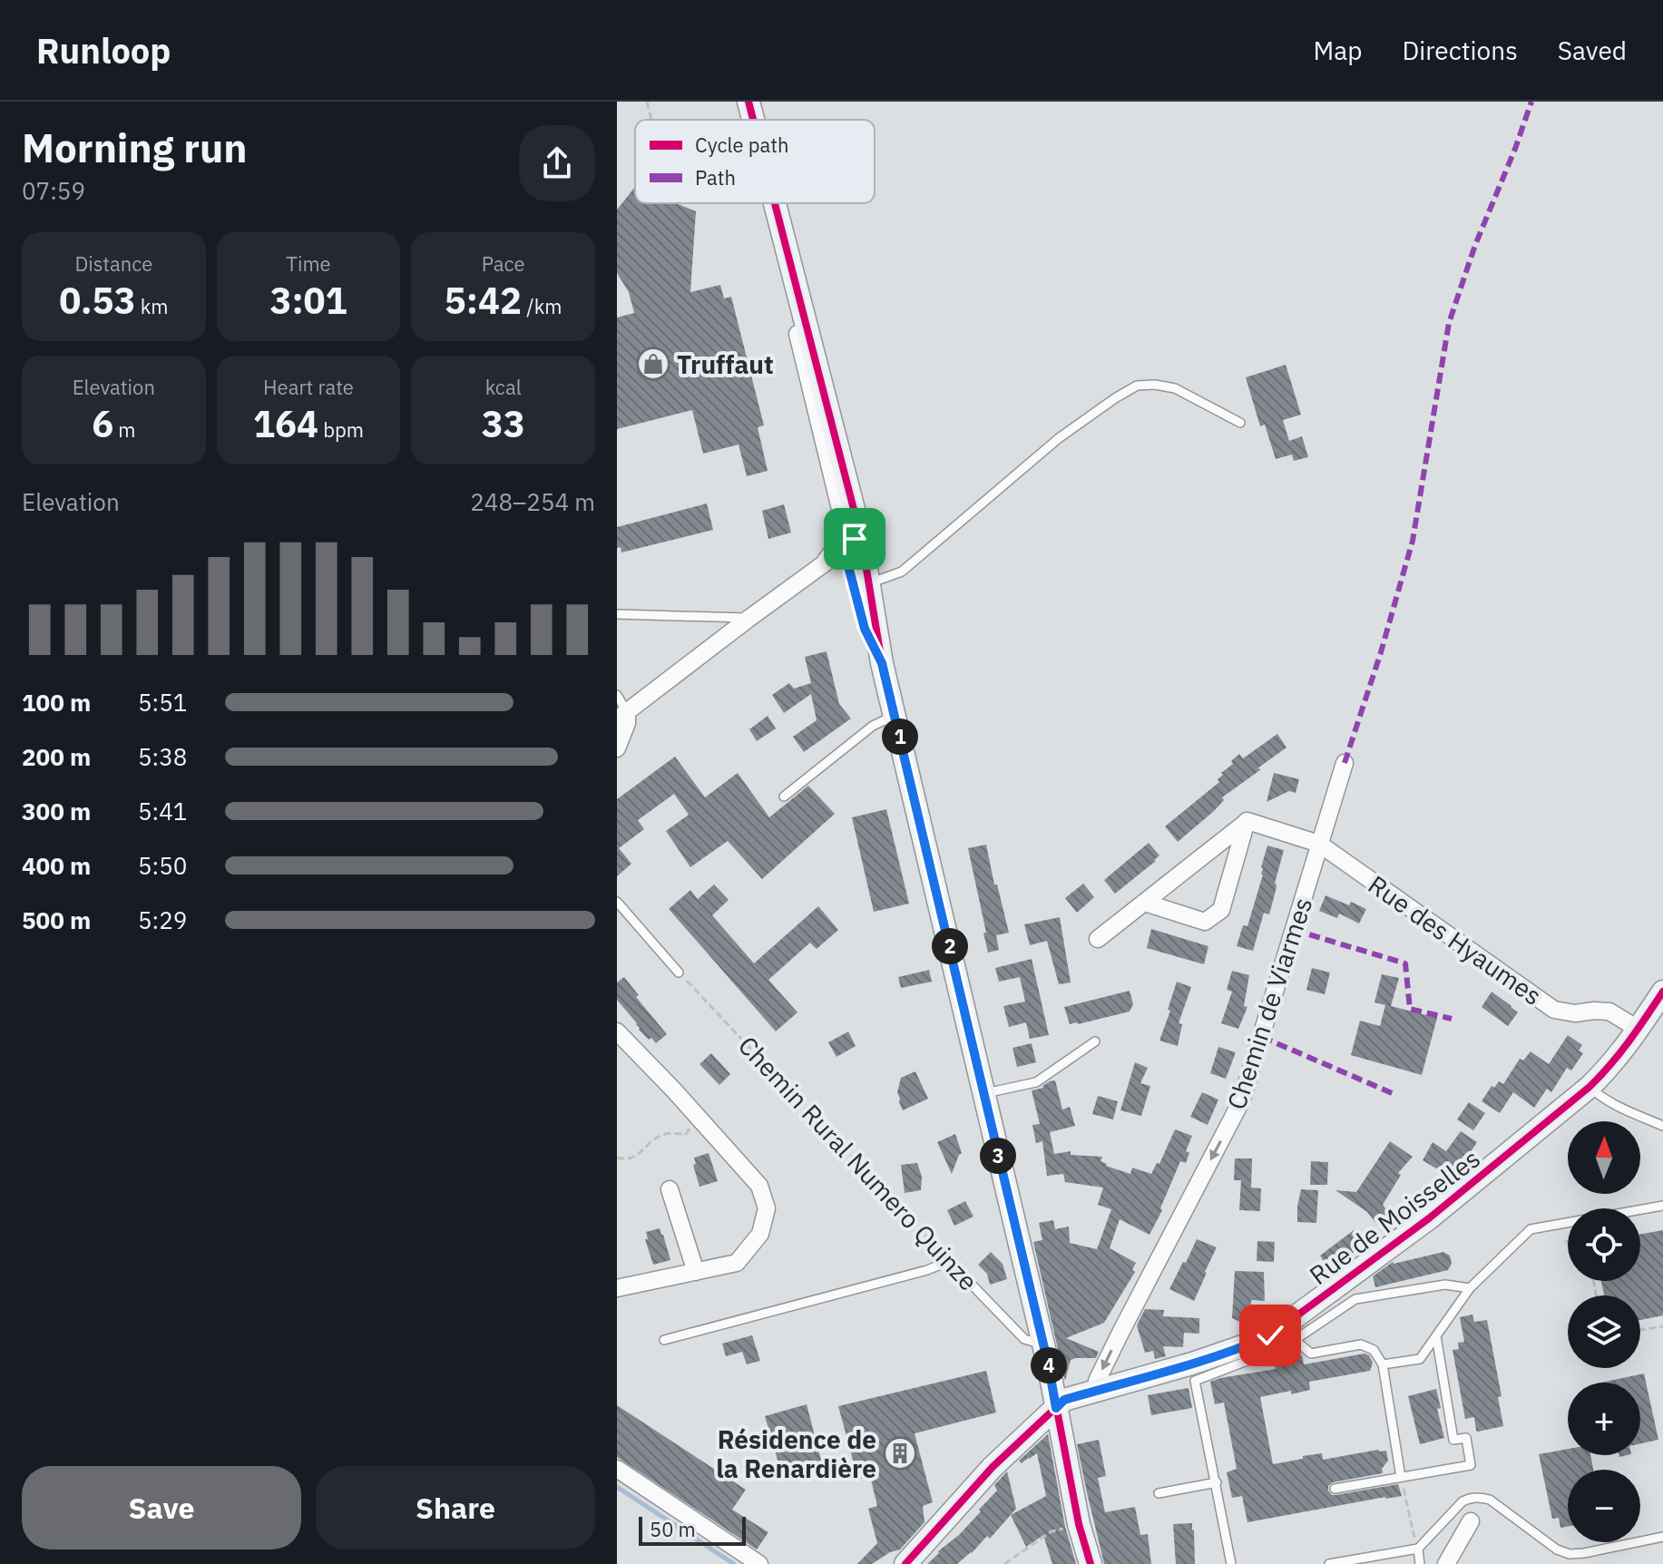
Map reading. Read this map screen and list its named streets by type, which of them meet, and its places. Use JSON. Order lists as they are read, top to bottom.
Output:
{
  "streets": {
    "street": ["Rue des Hyaumes", "Chemin de Viarmes", "Rue de Moisselles"],
    "lane": ["Chemin Rural Numero Quinze"]
  },
  "crossings": [
    ["Rue des Hyaumes", "Chemin de Viarmes"],
    ["Rue des Hyaumes", "Rue de Moisselles"],
    ["Chemin de Viarmes", "Rue de Moisselles"]
  ],
  "one_way": ["Chemin de Viarmes"],
  "places": {
    "shop": ["Truffaut"],
    "building": ["Résidence de la Renardière"]
  },
  "legend": ["Cycle path", "Path"],
  "scale_bar": "50 m",
  "north": "top",
  "page": {
    "header": "Runloop",
    "nav": ["Map", "Directions", "Saved"],
    "heading": ["Morning run", "07:59"],
    "stats": [
      ["Distance", "0.53 km"],
      ["Time", "3:01"],
      ["Pace", "5:42 /km"],
      ["Elevation", "6 m"],
      ["Heart rate", "164 bpm"],
      ["kcal", "33"]
    ],
    "chart": ["Elevation", "248–254 m"],
    "list": [
      {
        "name": "100 m",
        "note": "5:51"
      },
      {
        "name": "200 m",
        "note": "5:38"
      },
      {
        "name": "300 m",
        "note": "5:41"
      },
      {
        "name": "400 m",
        "note": "5:50"
      },
      {
        "name": "500 m",
        "note": "5:29"
      }
    ],
    "pins": [
      "1",
      "2",
      "3",
      "4"
    ],
    "map_buttons": ["+", "−"],
    "buttons": ["Save", "Share"],
    "scale": "50 m"
  }
}
